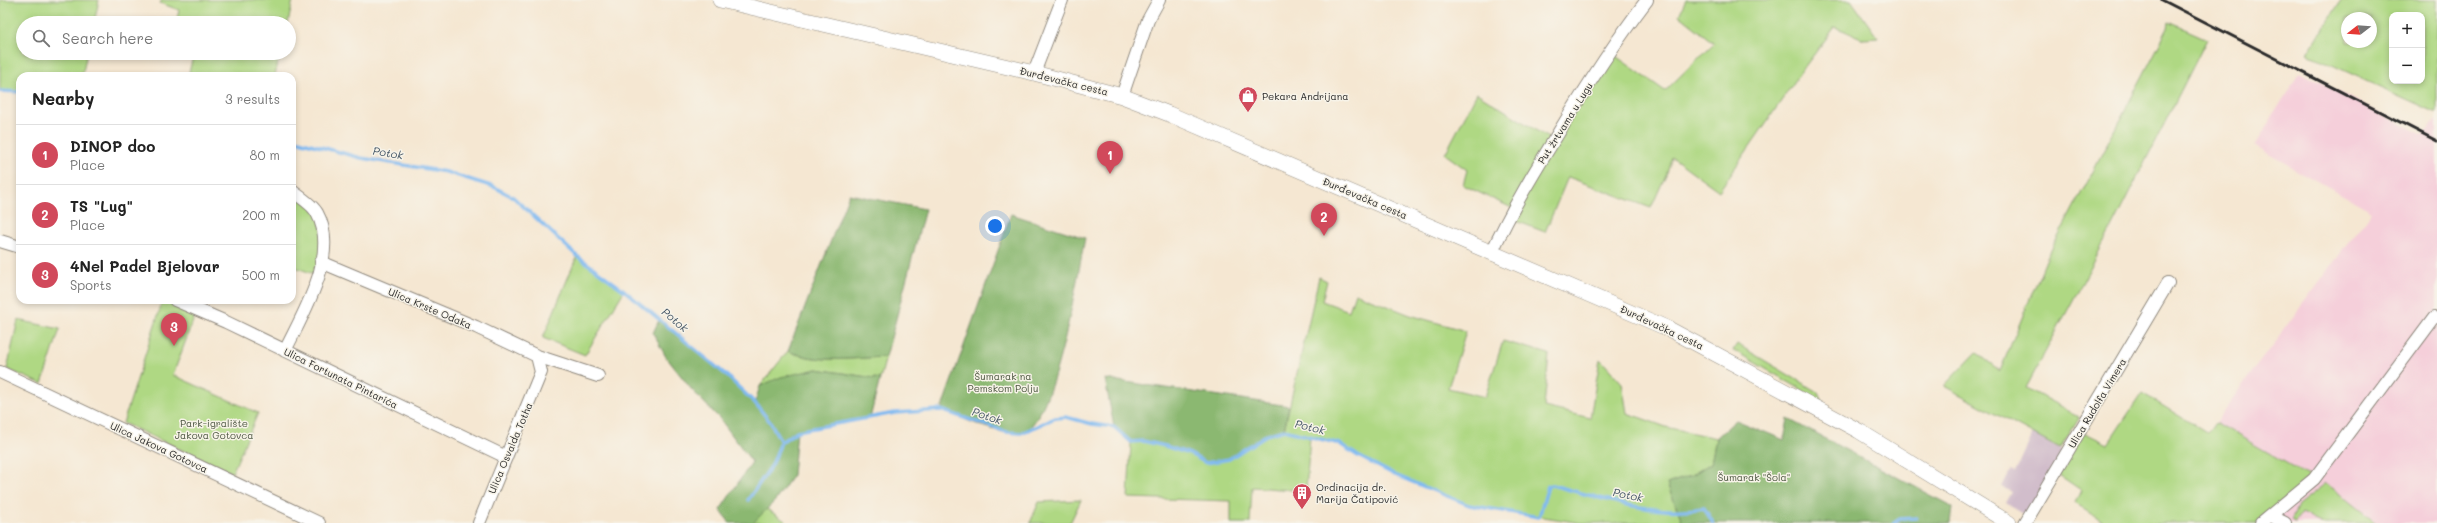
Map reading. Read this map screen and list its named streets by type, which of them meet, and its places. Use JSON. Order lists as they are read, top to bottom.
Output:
{
  "streets": {
    "main road": ["Đurđevačka cesta"],
    "street": [
      "Put žrtvama u Lugu",
      "Ulica Krste Odaka",
      "Ulica Fortunata Pintarića",
      "Ulica Rudolfa Vimera",
      "Ulica Jakova Gotovca",
      "Ulica Osvalda Totha"
    ]
  },
  "crossings": [
    ["Đurđevačka cesta", "Put žrtvama u Lugu"],
    ["Ulica Krste Odaka", "Ulica Osvalda Totha"],
    ["Ulica Fortunata Pintarića", "Ulica Osvalda Totha"]
  ],
  "water": ["Potok"],
  "parks": ["Šumarak na Pemskom Polju", "Park-igralište Jakova Gotovca", "Šumarak \"Šola\""],
  "places": {
    "shop": ["Pekara Andrijana"],
    "building": ["Ordinacija dr. Marija Čatipović"]
  },
  "north": "left",
  "page": {
    "map_buttons": ["+", "−"],
    "search": "Search here",
    "heading": ["Nearby", "3 results"],
    "list": [
      {
        "mark": "1",
        "name": "DINOP doo",
        "note": "Place",
        "value": "80 m"
      },
      {
        "mark": "2",
        "name": "TS \"Lug\"",
        "note": "Place",
        "value": "200 m"
      },
      {
        "mark": "3",
        "name": "4Nel Padel Bjelovar",
        "note": "Sports",
        "value": "500 m"
      }
    ],
    "pins": ["1", "2", "3"]
  }
}
